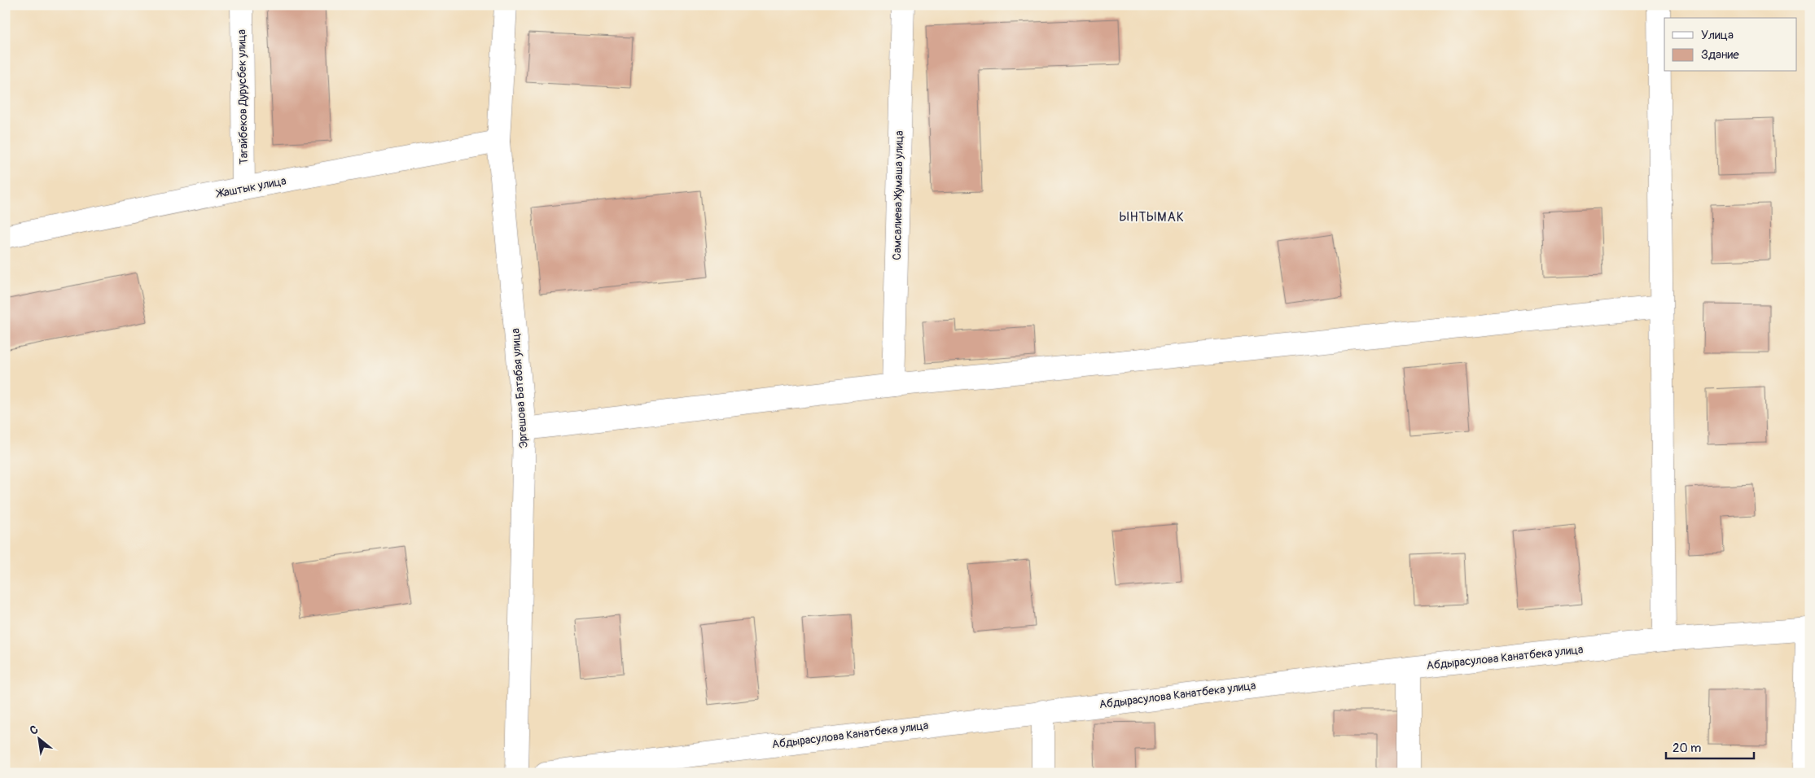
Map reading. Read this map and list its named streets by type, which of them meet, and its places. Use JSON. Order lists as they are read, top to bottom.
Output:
{
  "streets": {
    "street": [
      "Тагайбеков Дурусбек улица",
      "Жаштык улица",
      "Самсалиева Жумаша улица",
      "Эргешова Батабая улица",
      "Абдырасулова Канатбека улица"
    ]
  },
  "crossings": [
    ["Тагайбеков Дурусбек улица", "Жаштык улица"],
    ["Жаштык улица", "Эргешова Батабая улица"]
  ],
  "districts": ["ЫНТЫМАК"],
  "legend": ["Улица", "Здание"],
  "scale_bar": "20 m",
  "north": "top left"
}
